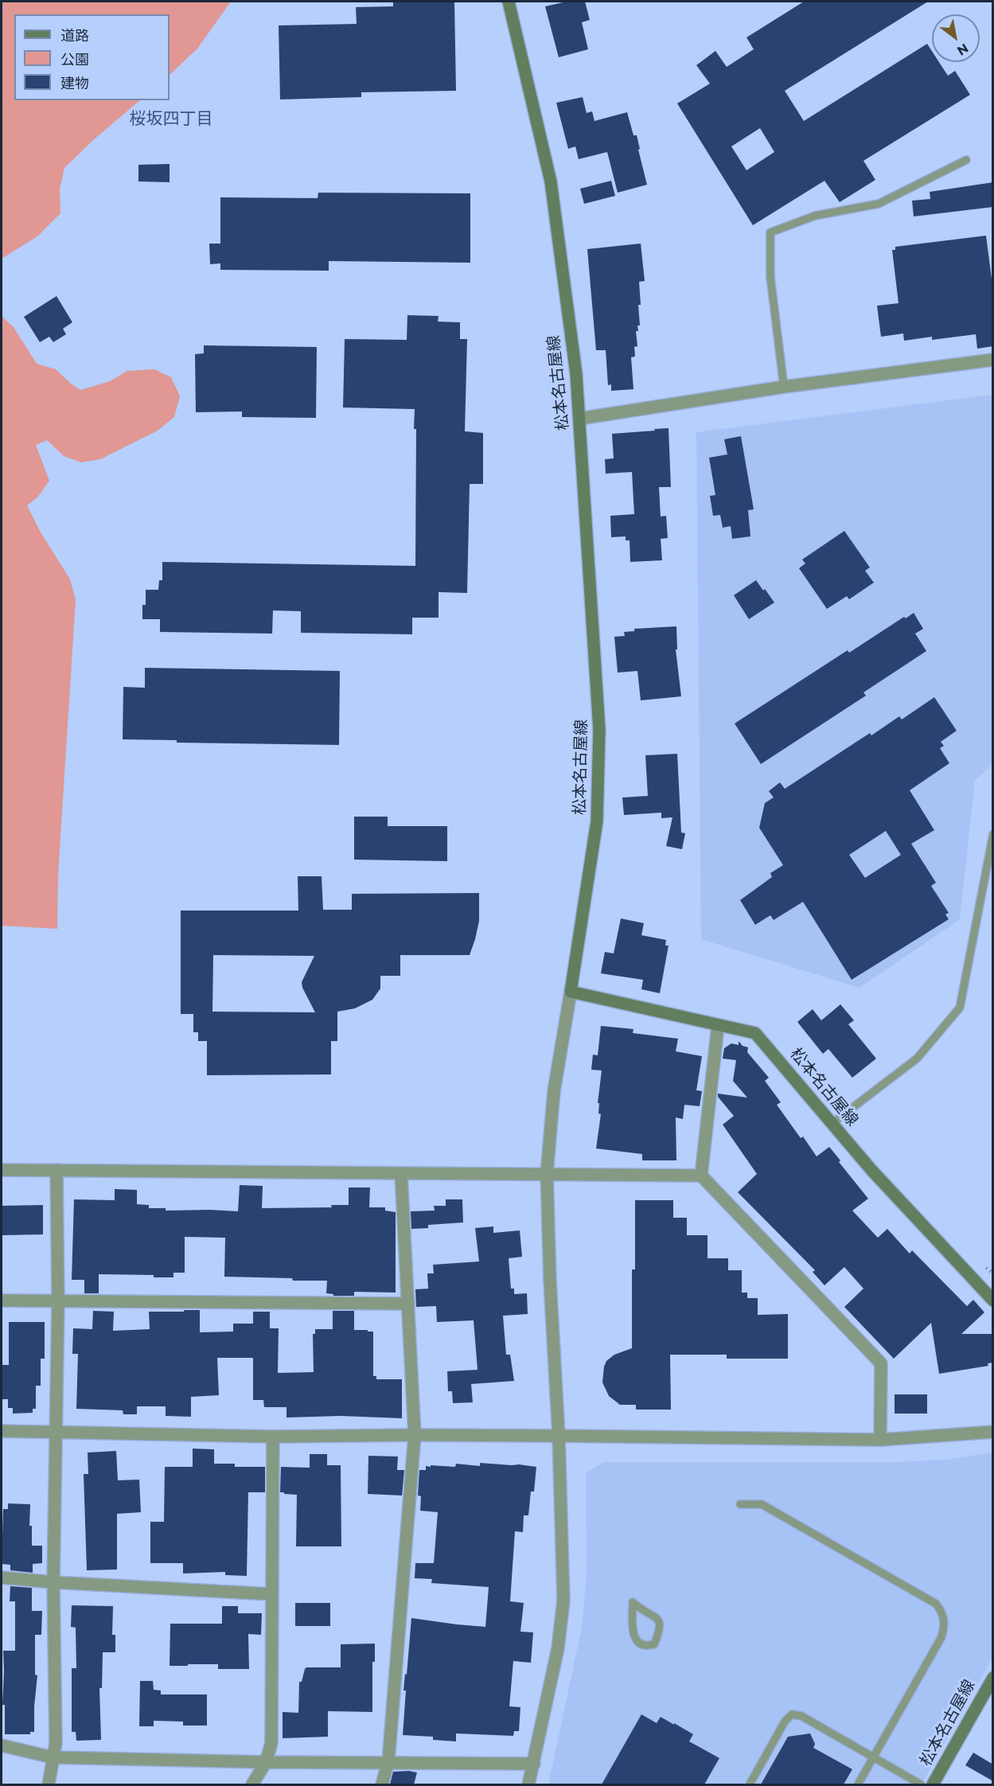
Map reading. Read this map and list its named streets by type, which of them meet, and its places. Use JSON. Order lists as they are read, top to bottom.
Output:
{
  "streets": {
    "main road": ["松本名古屋線"]
  },
  "districts": ["桜坂四丁目"],
  "legend": ["道路", "公園", "建物"],
  "north": "bottom right"
}
